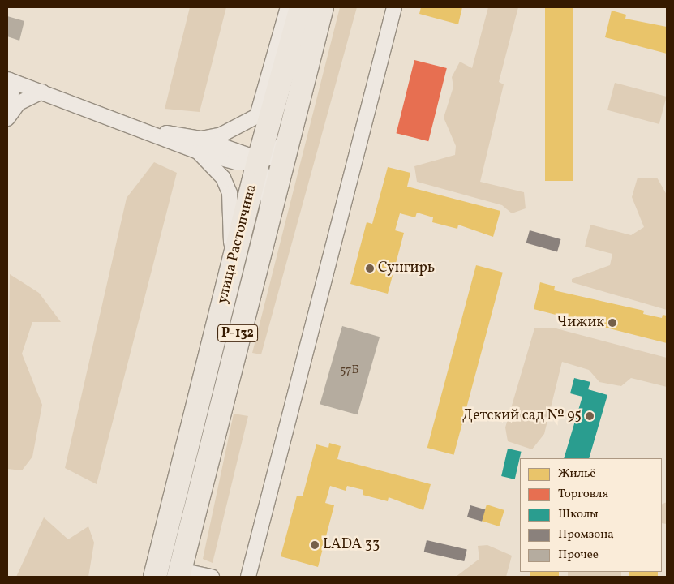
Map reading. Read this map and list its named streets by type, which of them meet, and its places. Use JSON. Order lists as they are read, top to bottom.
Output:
{
  "streets": {
    "highway": ["улица Растопчина", "Р-132"]
  },
  "places": [
    "Сунгирь",
    "Чижик",
    "Детский сад № 95",
    "LADA 33"
  ],
  "house_numbers": ["57Б"],
  "legend": [
    "Жильё",
    "Торговля",
    "Школы",
    "Промзона",
    "Прочее"
  ]
}
